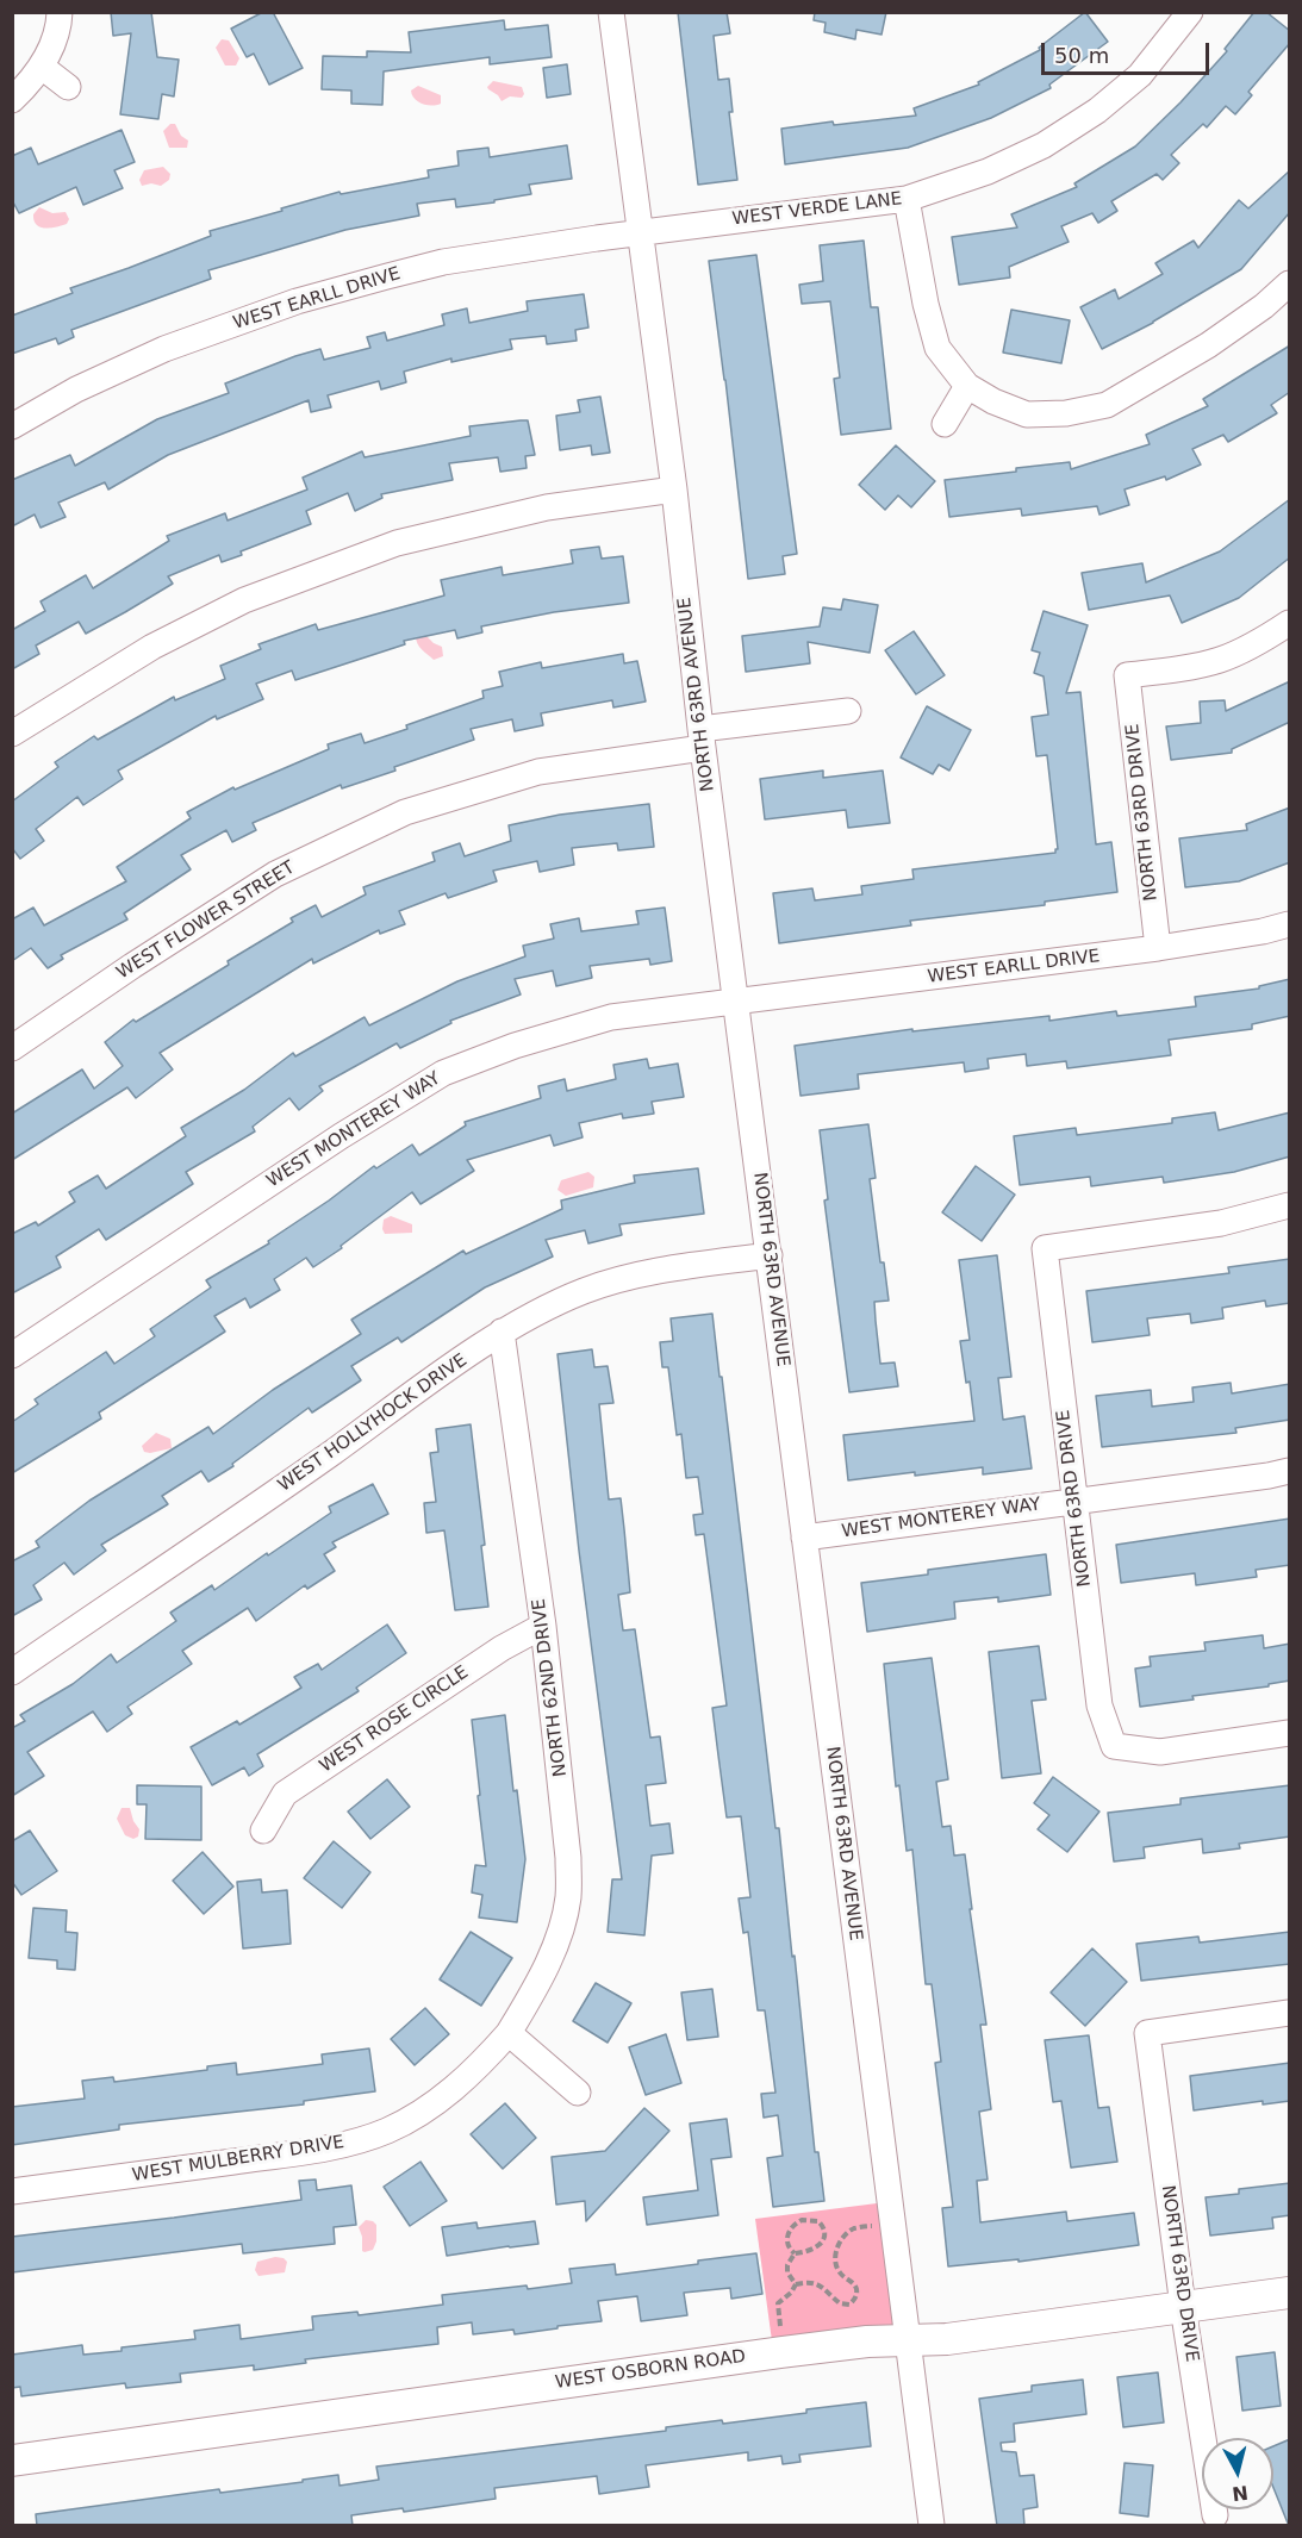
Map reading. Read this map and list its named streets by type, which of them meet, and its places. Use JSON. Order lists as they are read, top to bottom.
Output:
{
  "streets": {
    "street": [
      "WEST VERDE LANE",
      "WEST EARLL DRIVE",
      "NORTH 63RD AVENUE",
      "NORTH 63RD DRIVE",
      "WEST FLOWER STREET",
      "WEST MONTEREY WAY",
      "WEST HOLLYHOCK DRIVE",
      "NORTH 62ND DRIVE",
      "WEST ROSE CIRCLE",
      "WEST MULBERRY DRIVE",
      "WEST OSBORN ROAD"
    ]
  },
  "crossings": [
    ["WEST VERDE LANE", "WEST EARLL DRIVE"],
    ["WEST VERDE LANE", "NORTH 63RD AVENUE"],
    ["WEST EARLL DRIVE", "NORTH 63RD AVENUE"],
    ["WEST EARLL DRIVE", "NORTH 63RD DRIVE"],
    ["WEST EARLL DRIVE", "WEST MONTEREY WAY"],
    ["NORTH 63RD AVENUE", "WEST FLOWER STREET"],
    ["NORTH 63RD AVENUE", "WEST MONTEREY WAY"],
    ["NORTH 63RD AVENUE", "WEST HOLLYHOCK DRIVE"],
    ["NORTH 63RD AVENUE", "WEST OSBORN ROAD"],
    ["NORTH 63RD DRIVE", "WEST MONTEREY WAY"],
    ["NORTH 63RD DRIVE", "WEST OSBORN ROAD"],
    ["WEST HOLLYHOCK DRIVE", "NORTH 62ND DRIVE"],
    ["NORTH 62ND DRIVE", "WEST ROSE CIRCLE"],
    ["NORTH 62ND DRIVE", "WEST MULBERRY DRIVE"]
  ],
  "scale_bar": "50 m",
  "north": "bottom"
}
